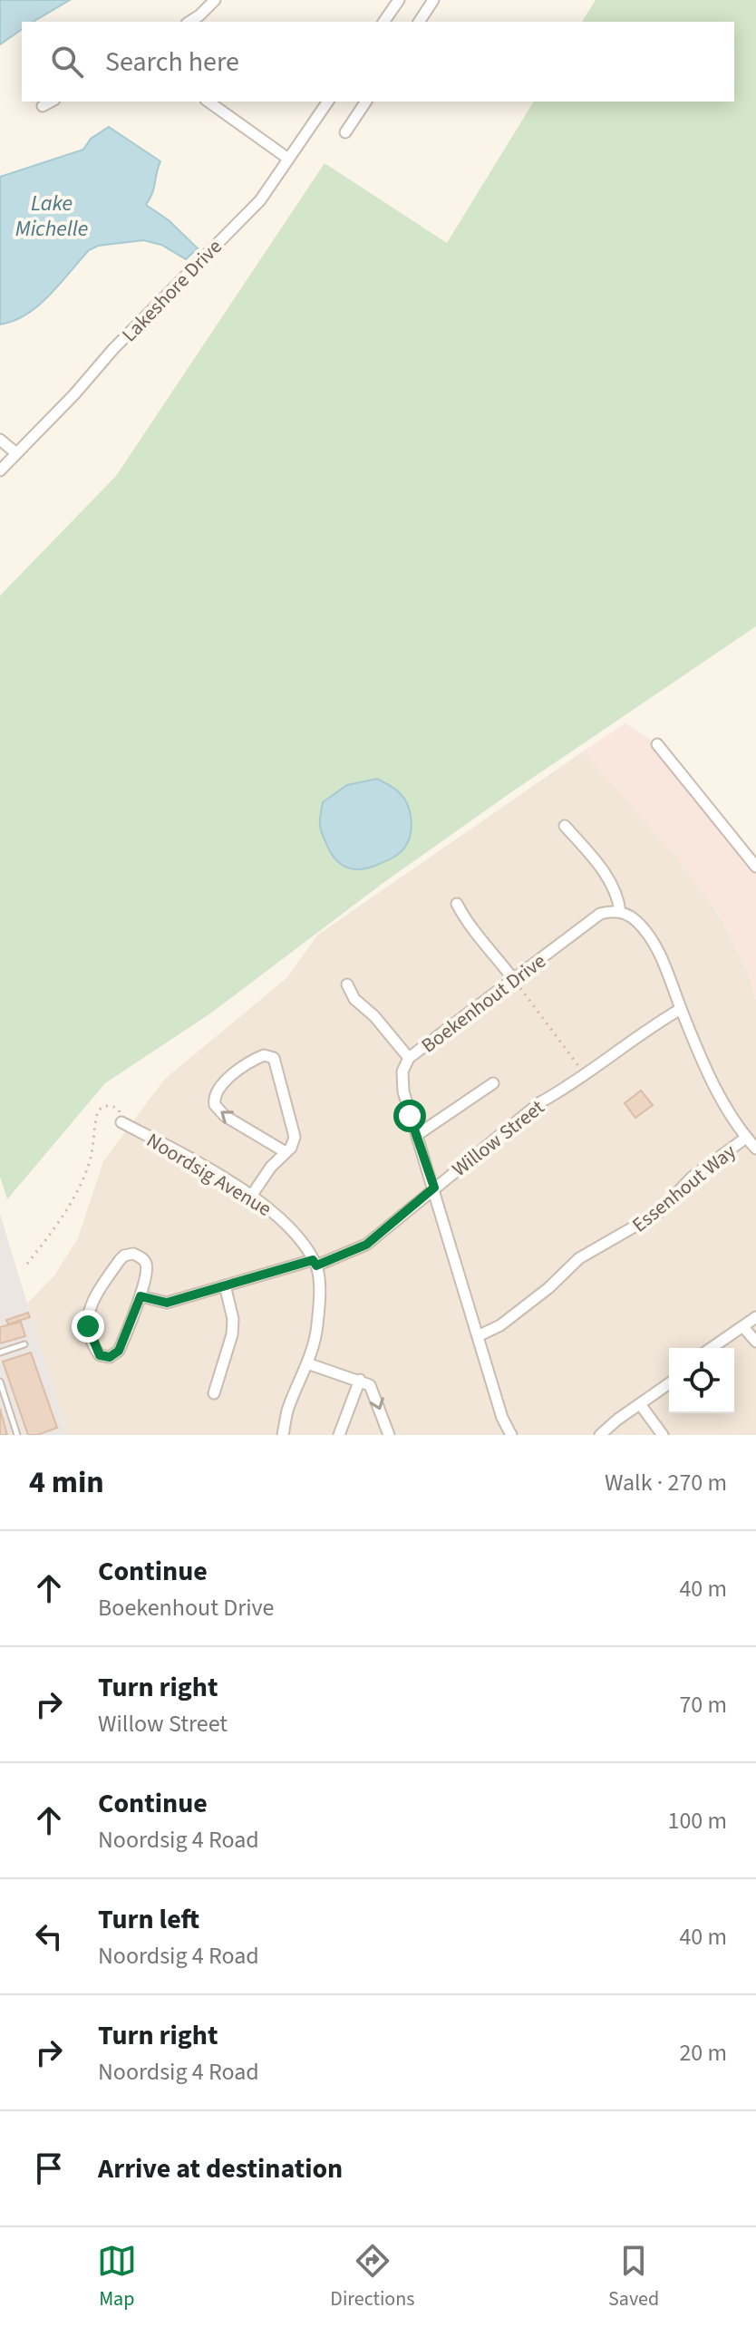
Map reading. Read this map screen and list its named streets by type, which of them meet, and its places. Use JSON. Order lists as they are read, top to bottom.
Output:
{
  "streets": {
    "street": [
      "Lakeshore Drive",
      "Boekenhout Drive",
      "Willow Street",
      "Noordsig Avenue",
      "Essenhout Way"
    ]
  },
  "crossings": [
    ["Boekenhout Drive", "Willow Street"],
    ["Boekenhout Drive", "Essenhout Way"],
    ["Willow Street", "Noordsig Avenue"]
  ],
  "water": ["Lake Michelle"],
  "page": {
    "search": "Search here",
    "heading": ["4 min", "Walk · 270 m"],
    "list": [
      ["Continue", "Boekenhout Drive", "40 m"],
      ["Turn right", "Willow Street", "70 m"],
      ["Continue", "Noordsig 4 Road", "100 m"],
      ["Turn left", "Noordsig 4 Road", "40 m"],
      ["Turn right", "Noordsig 4 Road", "20 m"],
      "Arrive at destination"
    ],
    "nav": ["Map", "Directions", "Saved"]
  }
}
